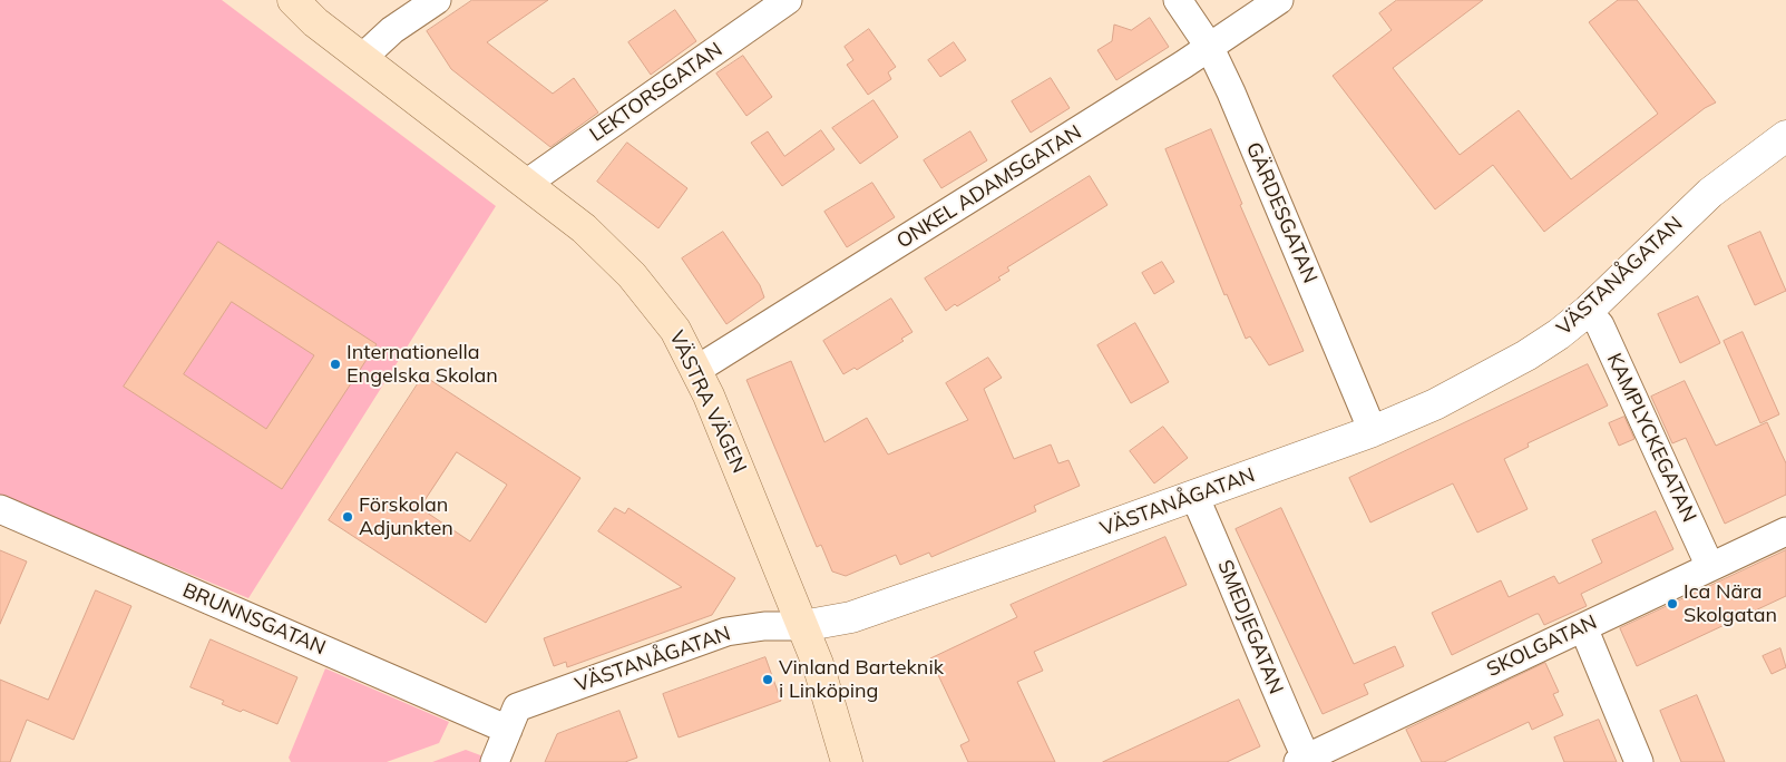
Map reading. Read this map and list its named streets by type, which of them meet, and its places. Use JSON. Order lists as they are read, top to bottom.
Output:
{
  "streets": {
    "main road": ["VÄSTRA VÄGEN"],
    "street": [
      "LEKTORSGATAN",
      "ONKEL ADAMSGATAN",
      "GÄRDESGATAN",
      "VÄSTANÅGATAN",
      "KAMPLYCKEGATAN",
      "BRUNNSGATAN",
      "SMEDJEGATAN",
      "SKOLGATAN"
    ]
  },
  "crossings": [
    ["LEKTORSGATAN", "VÄSTRA VÄGEN"],
    ["ONKEL ADAMSGATAN", "GÄRDESGATAN"],
    ["ONKEL ADAMSGATAN", "VÄSTRA VÄGEN"],
    ["GÄRDESGATAN", "VÄSTANÅGATAN"],
    ["VÄSTANÅGATAN", "VÄSTRA VÄGEN"],
    ["VÄSTANÅGATAN", "KAMPLYCKEGATAN"],
    ["VÄSTANÅGATAN", "BRUNNSGATAN"],
    ["VÄSTANÅGATAN", "SMEDJEGATAN"],
    ["KAMPLYCKEGATAN", "SKOLGATAN"],
    ["SMEDJEGATAN", "SKOLGATAN"]
  ],
  "places": [
    "Internationella Engelska Skolan",
    "Förskolan Adjunkten",
    "Ica Nära Skolgatan",
    "Vinland Barteknik i Linköping"
  ]
}
